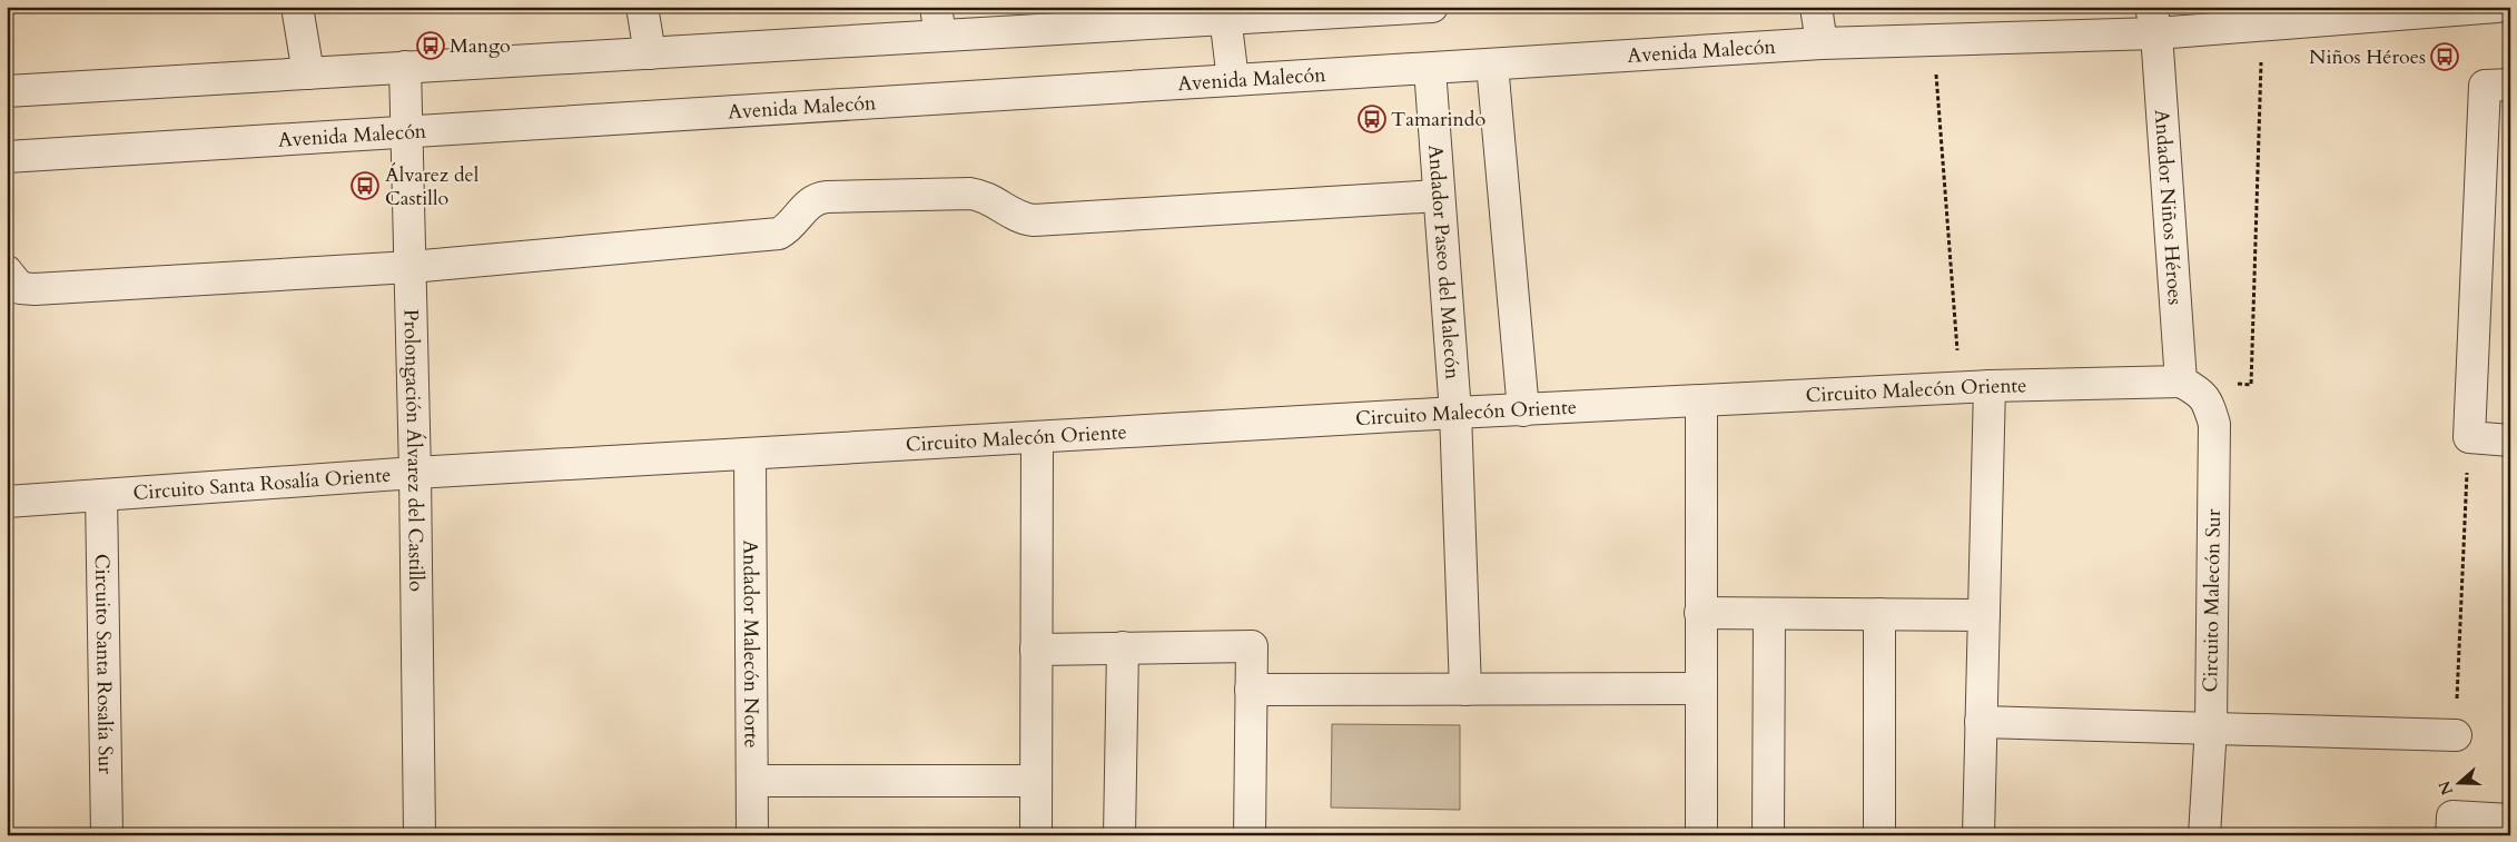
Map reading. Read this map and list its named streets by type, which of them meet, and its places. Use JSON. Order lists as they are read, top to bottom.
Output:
{
  "streets": {
    "street": [
      "Avenida Malecón",
      "Andador Niños Héroes",
      "Andador Paseo del Malecón",
      "Circuito Malecón Oriente",
      "Prolongación Álvarez del Castillo",
      "Circuito Santa Rosalía Oriente",
      "Circuito Malecón Sur",
      "Andador Malecón Norte",
      "Circuito Santa Rosalía Sur"
    ]
  },
  "crossings": [
    ["Avenida Malecón", "Andador Niños Héroes"],
    ["Avenida Malecón", "Andador Paseo del Malecón"],
    ["Avenida Malecón", "Prolongación Álvarez del Castillo"],
    ["Andador Niños Héroes", "Circuito Malecón Oriente"],
    ["Andador Niños Héroes", "Circuito Malecón Sur"],
    ["Andador Paseo del Malecón", "Circuito Malecón Oriente"],
    ["Circuito Malecón Oriente", "Circuito Santa Rosalía Oriente"],
    ["Circuito Malecón Oriente", "Circuito Malecón Sur"],
    ["Circuito Malecón Oriente", "Andador Malecón Norte"],
    ["Prolongación Álvarez del Castillo", "Circuito Santa Rosalía Oriente"],
    ["Circuito Santa Rosalía Oriente", "Andador Malecón Norte"],
    ["Circuito Santa Rosalía Oriente", "Circuito Santa Rosalía Sur"]
  ],
  "places": {
    "bus stop": [
      "Mango",
      "Niños Héroes",
      "Tamarindo",
      "Álvarez del Castillo"
    ]
  },
  "north": "left"
}
